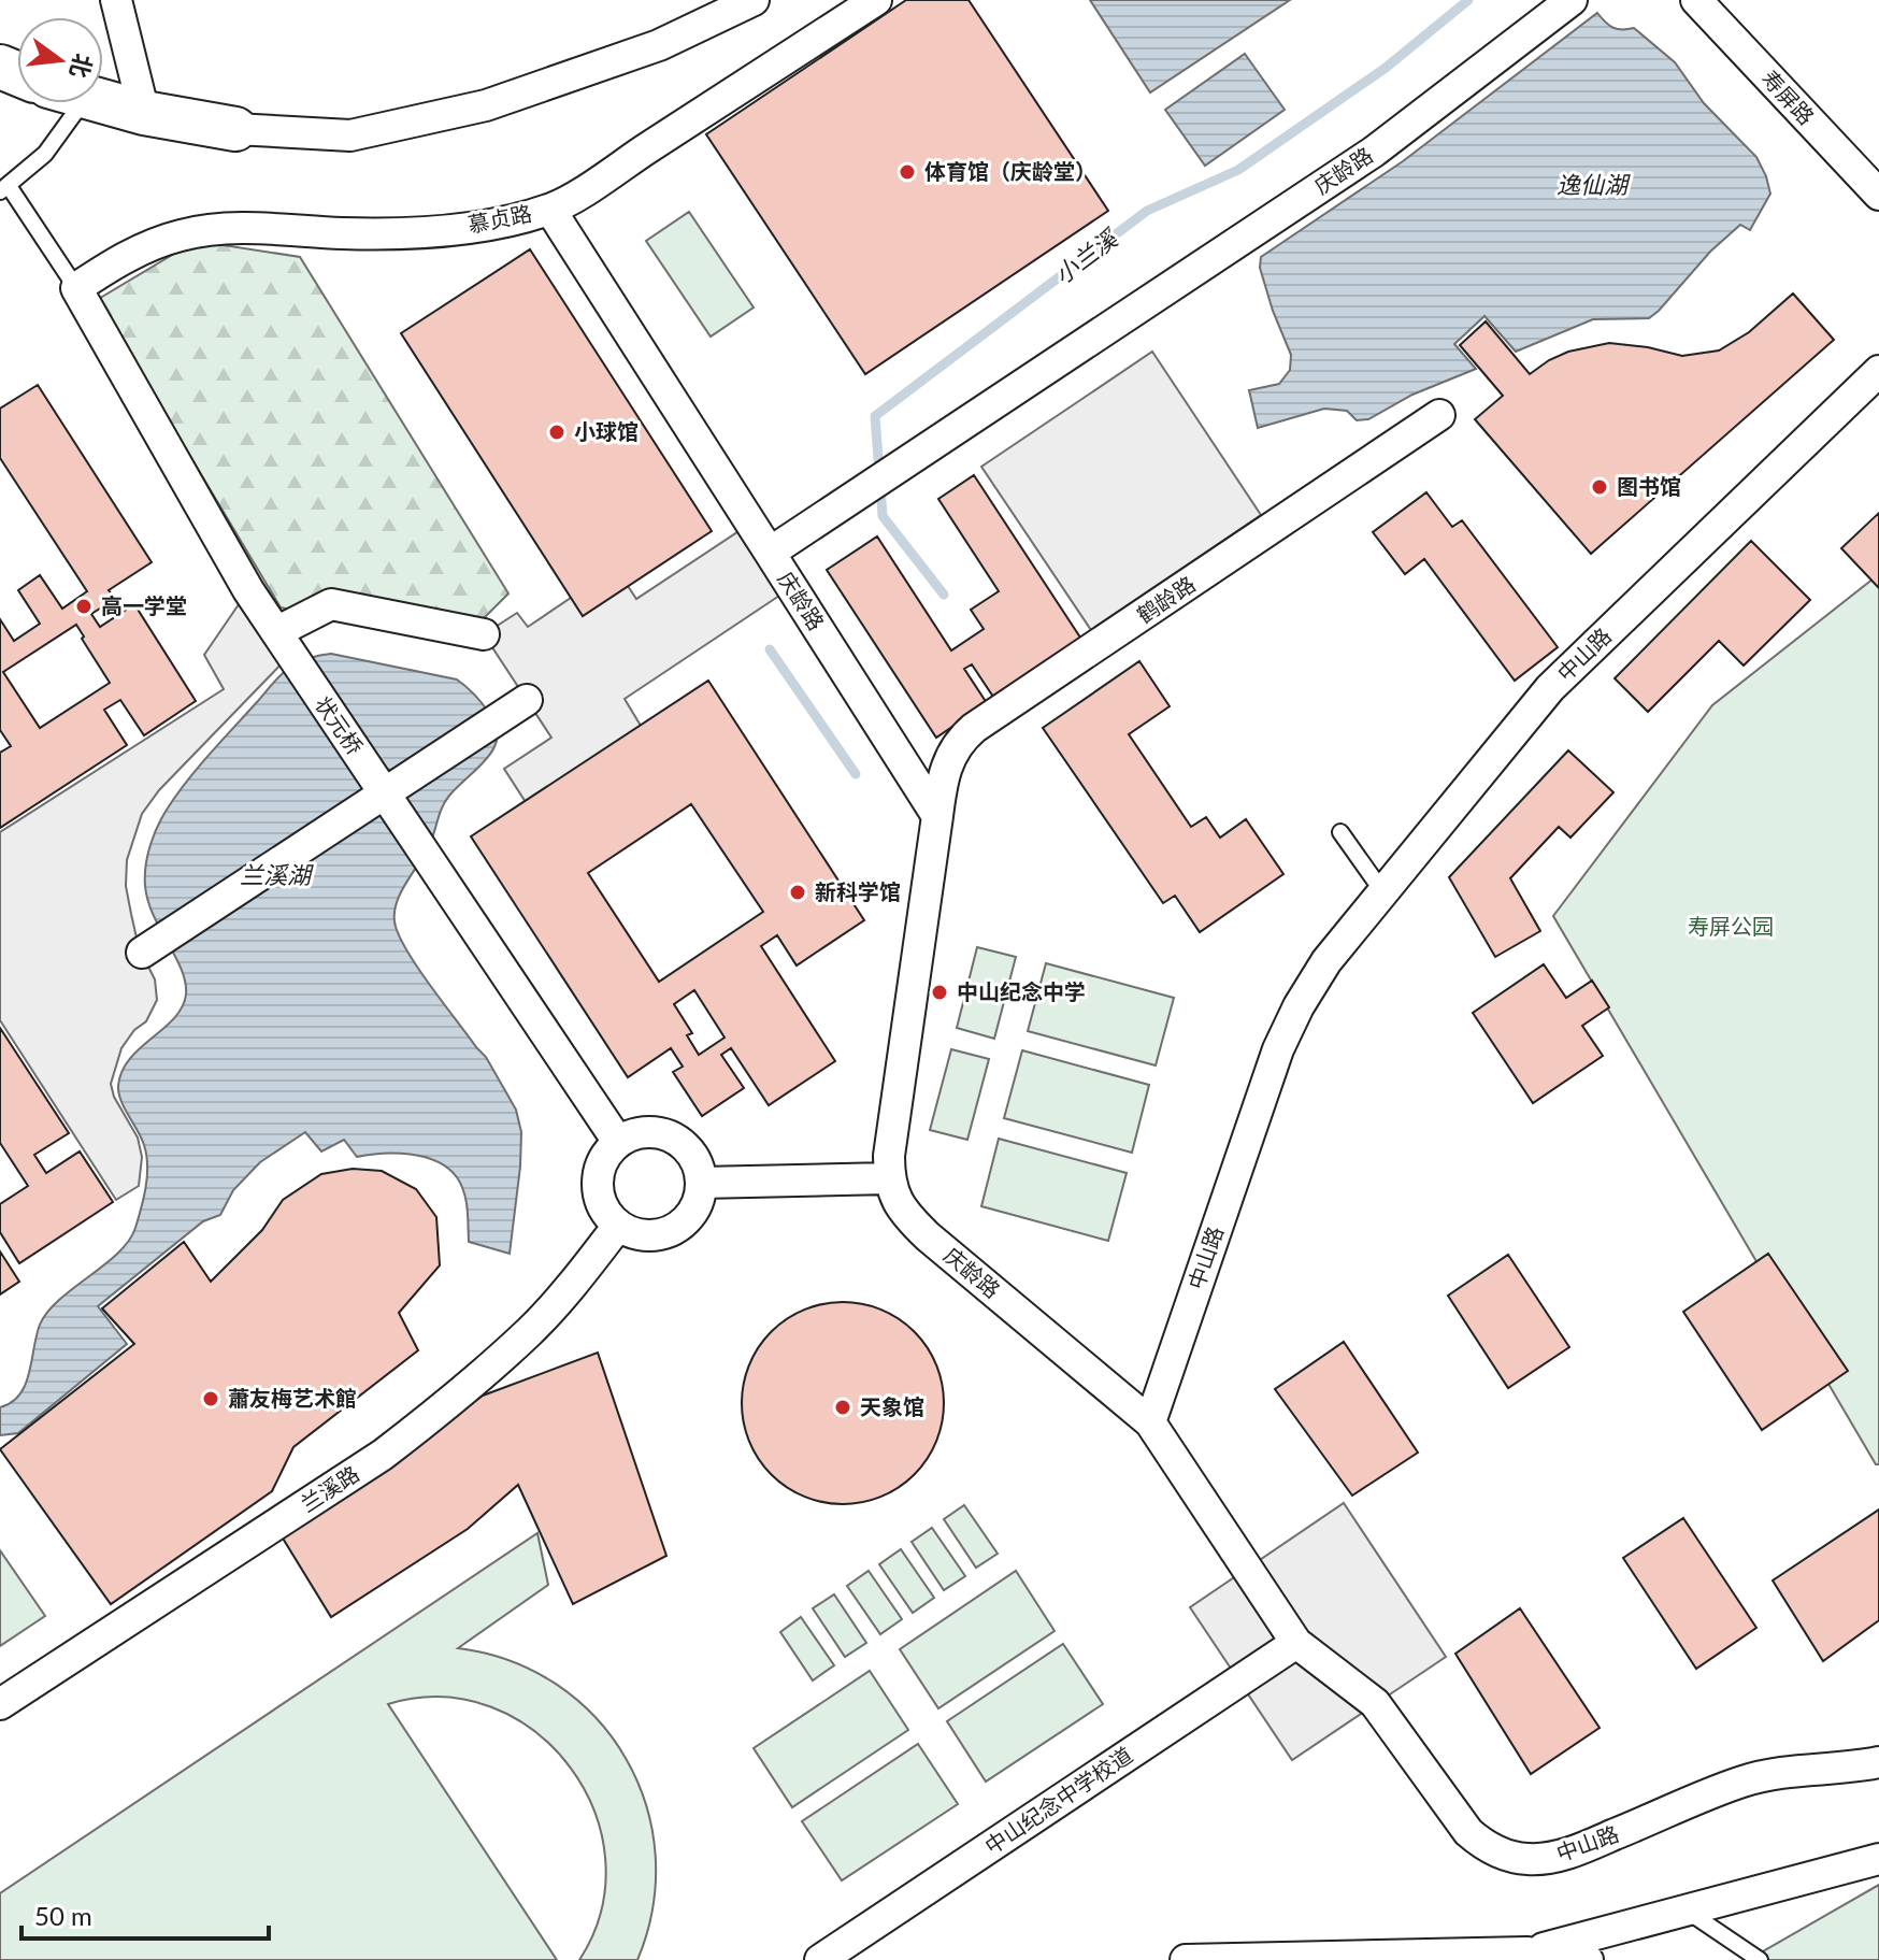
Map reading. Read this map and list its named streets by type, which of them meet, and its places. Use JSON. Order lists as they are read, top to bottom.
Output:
{
  "streets": {
    "street": [
      "寿屏路",
      "庆龄路",
      "慕贞路",
      "鹤龄路",
      "中山路",
      "状元桥",
      "兰溪路",
      "中山纪念中学校道"
    ]
  },
  "crossings": [
    ["庆龄路", "鹤龄路"],
    ["庆龄路", "中山路"],
    ["慕贞路", "状元桥"],
    ["中山路", "中山纪念中学校道"],
    ["状元桥", "兰溪路"]
  ],
  "water": ["逸仙湖", "小兰溪", "兰溪湖"],
  "parks": ["寿屏公园"],
  "places": [
    "体育馆（庆龄堂）",
    "小球馆",
    "图书馆",
    "高一学堂",
    "新科学馆",
    "中山纪念中学",
    "蕭友梅艺术館",
    "天象馆"
  ],
  "scale_bar": "50 m",
  "north": "right"
}
